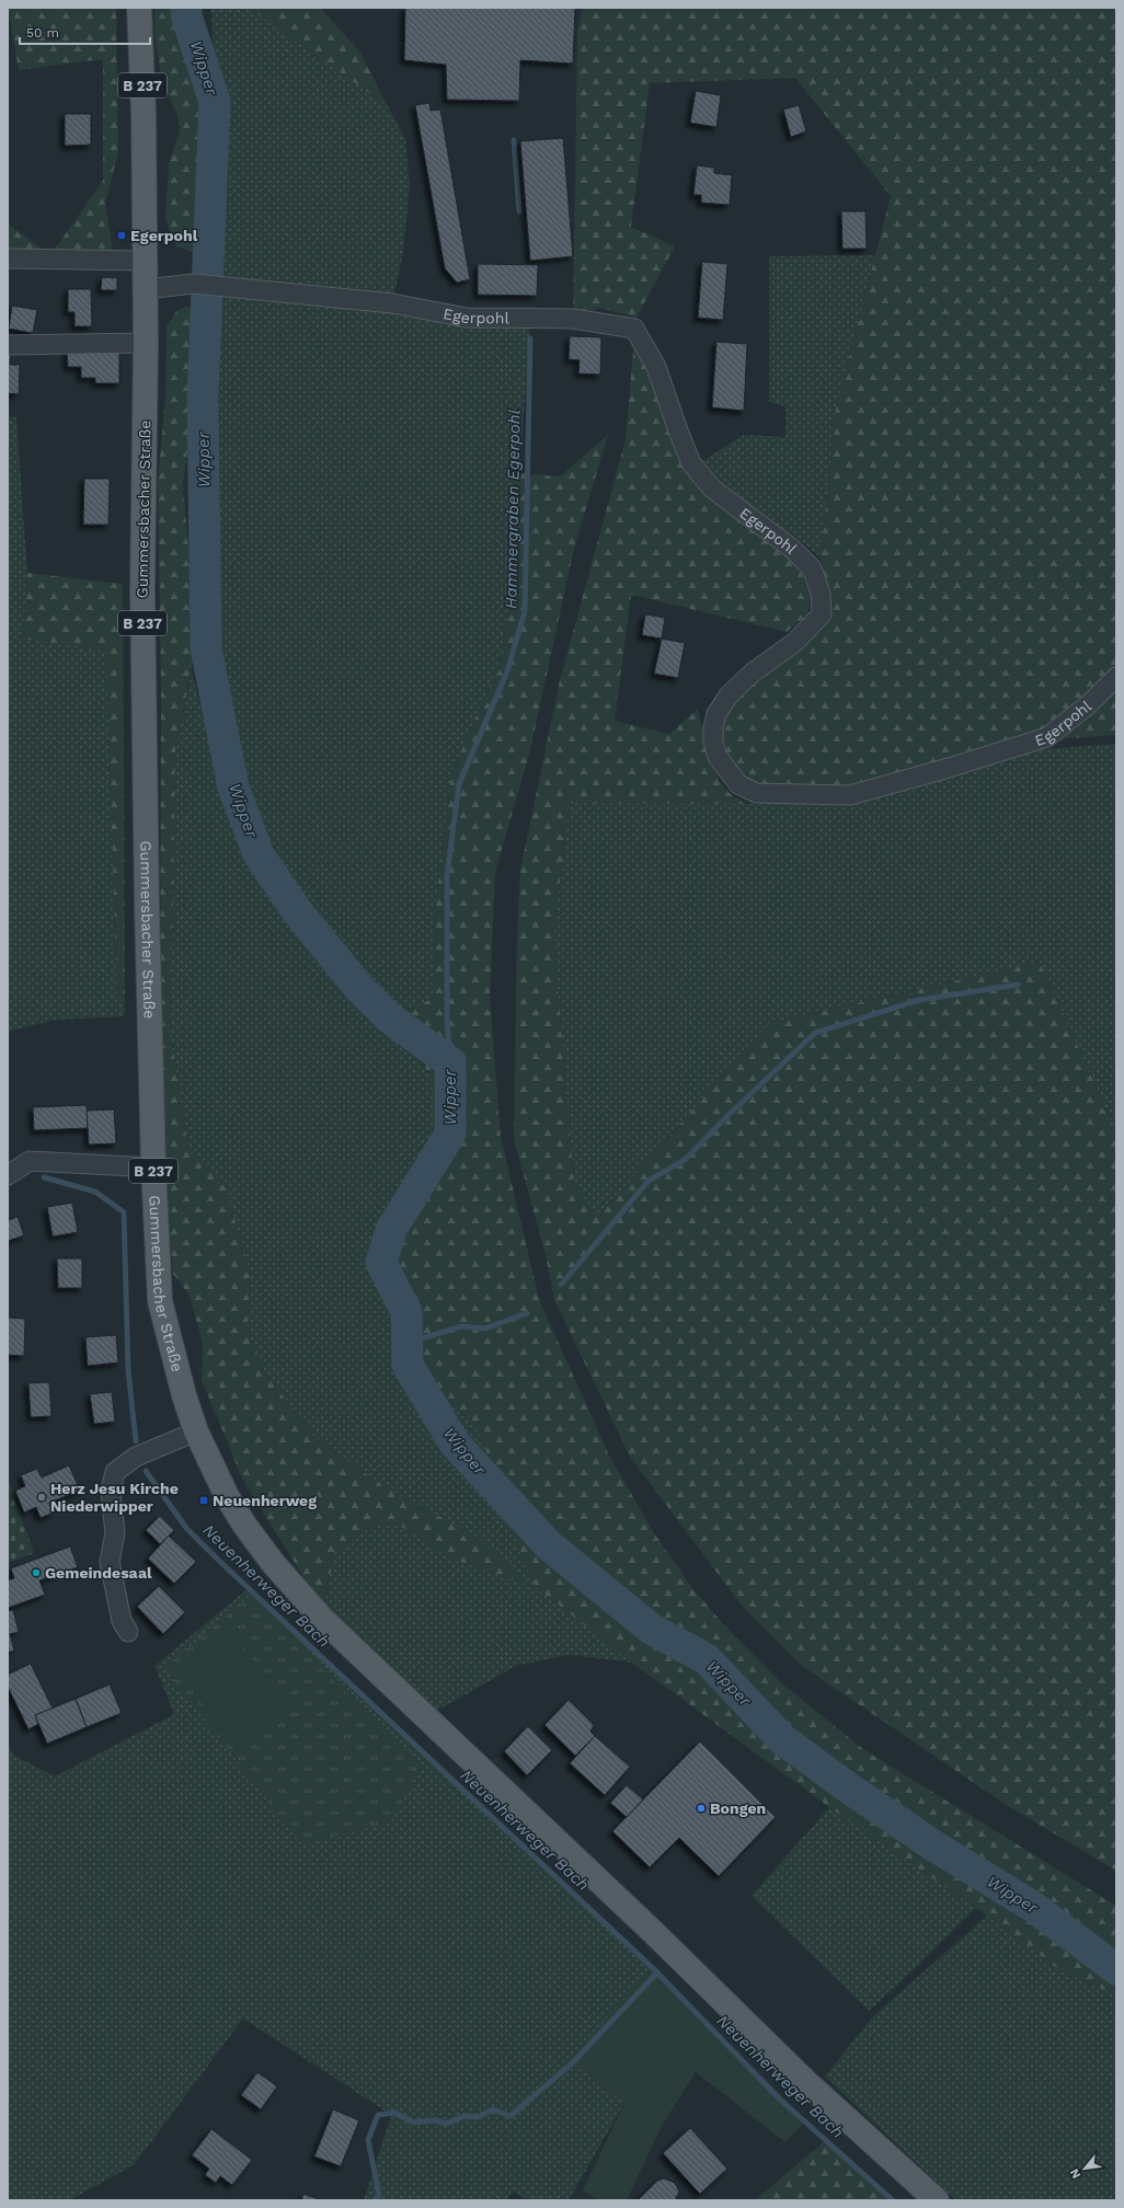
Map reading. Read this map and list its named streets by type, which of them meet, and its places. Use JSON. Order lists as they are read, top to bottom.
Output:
{
  "streets": {
    "main road": ["B 237", "Gummersbacher Straße"],
    "street": ["Egerpohl"]
  },
  "crossings": [
    ["Egerpohl", "Gummersbacher Straße"]
  ],
  "water": ["Wipper", "Hammergraben Egerpohl", "Neuenherweger Bach"],
  "places": {
    "transit": ["Egerpohl", "Neuenherweg"],
    "other": ["Herz Jesu Kirche Niederwipper", "Gemeindesaal", "Bongen"]
  },
  "scale_bar": "50 m",
  "north": "bottom left"
}
